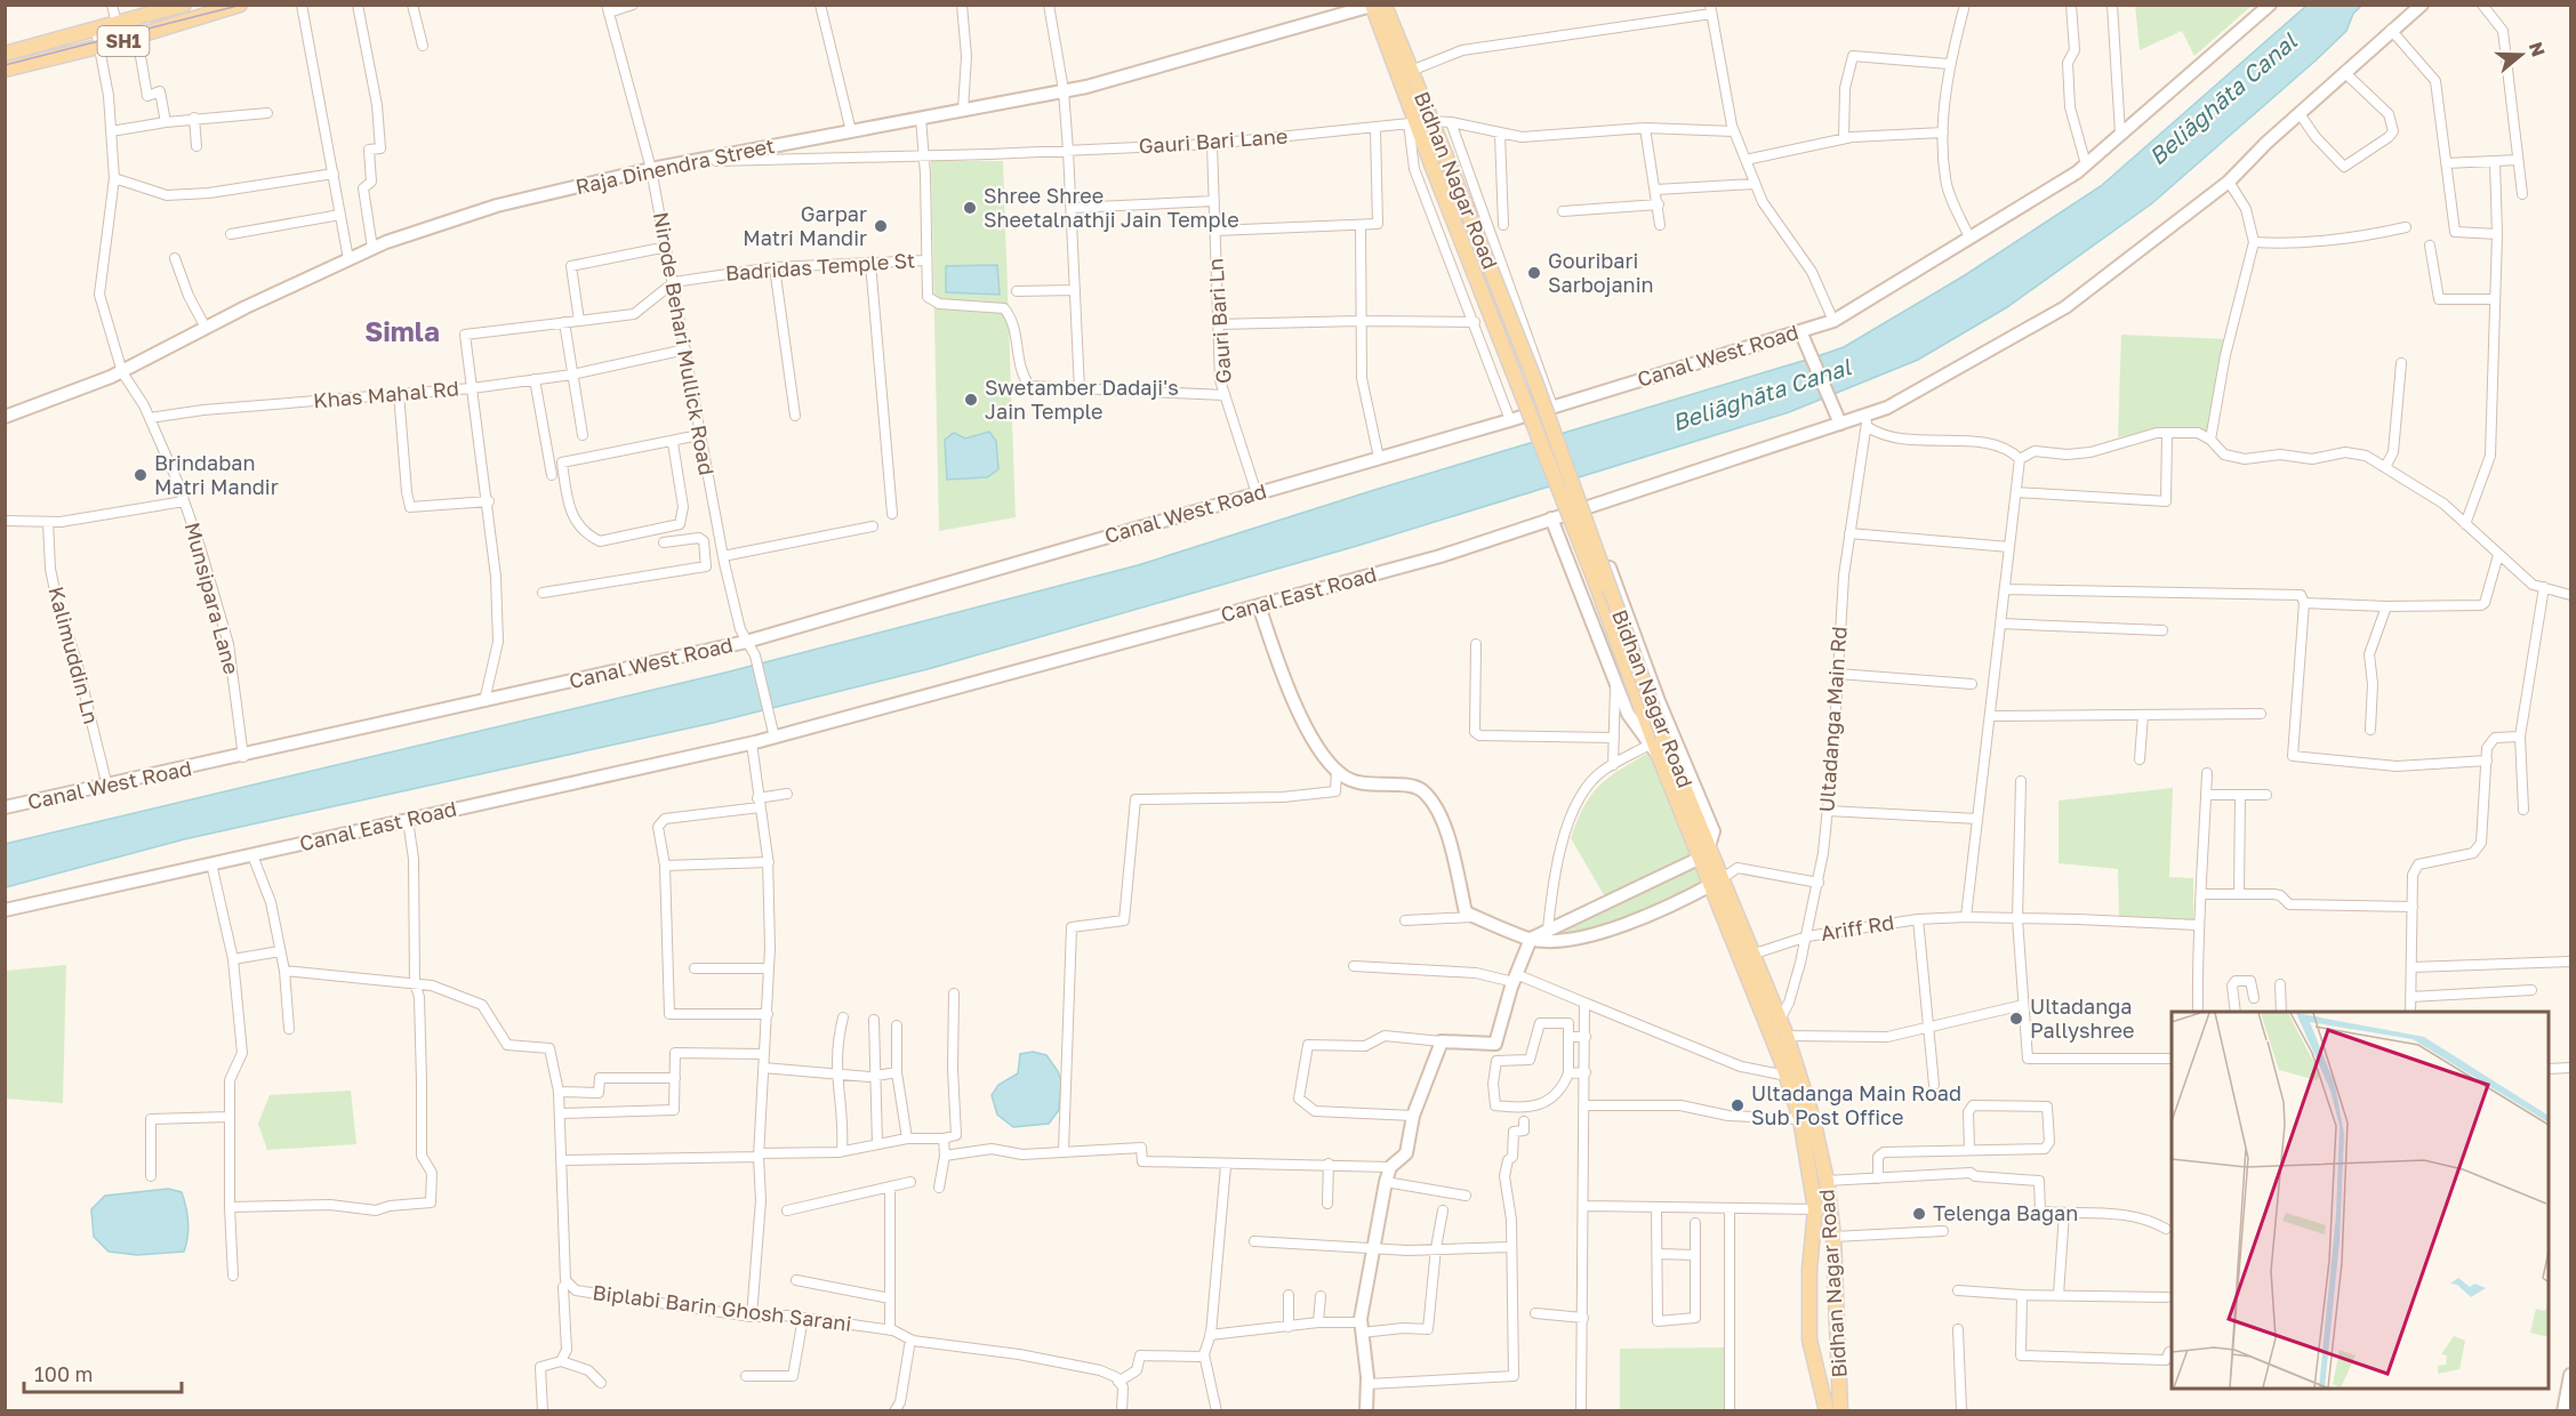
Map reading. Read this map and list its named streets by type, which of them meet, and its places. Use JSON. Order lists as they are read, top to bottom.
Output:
{
  "streets": {
    "main road": [
      "SH1",
      "Raja Dinendra Street",
      "Bidhan Nagar Road",
      "Canal West Road",
      "Canal East Road"
    ],
    "street": [
      "Gauri Bari Lane",
      "Badridas Temple St",
      "Gauri Bari Ln",
      "Nirode Behari Mullick Road",
      "Khas Mahal Rd",
      "Munsipara Lane",
      "Kalimuddin Ln",
      "Ultadanga Main Rd",
      "Ariff Rd",
      "Biplabi Barin Ghosh Sarani"
    ]
  },
  "crossings": [
    ["SH1", "Munsipara Lane"],
    ["Gauri Bari Lane", "Raja Dinendra Street"],
    ["Gauri Bari Lane", "Bidhan Nagar Road"],
    ["Gauri Bari Lane", "Gauri Bari Ln"],
    ["Raja Dinendra Street", "Bidhan Nagar Road"],
    ["Raja Dinendra Street", "Nirode Behari Mullick Road"],
    ["Raja Dinendra Street", "Munsipara Lane"],
    ["Bidhan Nagar Road", "Ultadanga Main Rd"],
    ["Bidhan Nagar Road", "Ariff Rd"],
    ["Badridas Temple St", "Nirode Behari Mullick Road"],
    ["Gauri Bari Ln", "Canal West Road"],
    ["Nirode Behari Mullick Road", "Canal West Road"],
    ["Nirode Behari Mullick Road", "Canal East Road"],
    ["Canal West Road", "Khas Mahal Rd"],
    ["Canal West Road", "Munsipara Lane"],
    ["Canal West Road", "Kalimuddin Ln"],
    ["Khas Mahal Rd", "Munsipara Lane"],
    ["Canal East Road", "Ultadanga Main Rd"],
    ["Ultadanga Main Rd", "Ariff Rd"]
  ],
  "districts": ["Simla"],
  "water": ["Beliāghāta Canal"],
  "places": [
    "Shree Shree Sheetalnathji Jain Temple",
    "Garpar Matri Mandir",
    "Gouribari Sarbojanin",
    "Swetamber Dadaji's Jain Temple",
    "Brindaban Matri Mandir",
    "Ultadanga Pallyshree",
    "Ultadanga Main Road Sub Post Office",
    "Telenga Bagan"
  ],
  "scale_bar": "100 m",
  "north": "right"
}
